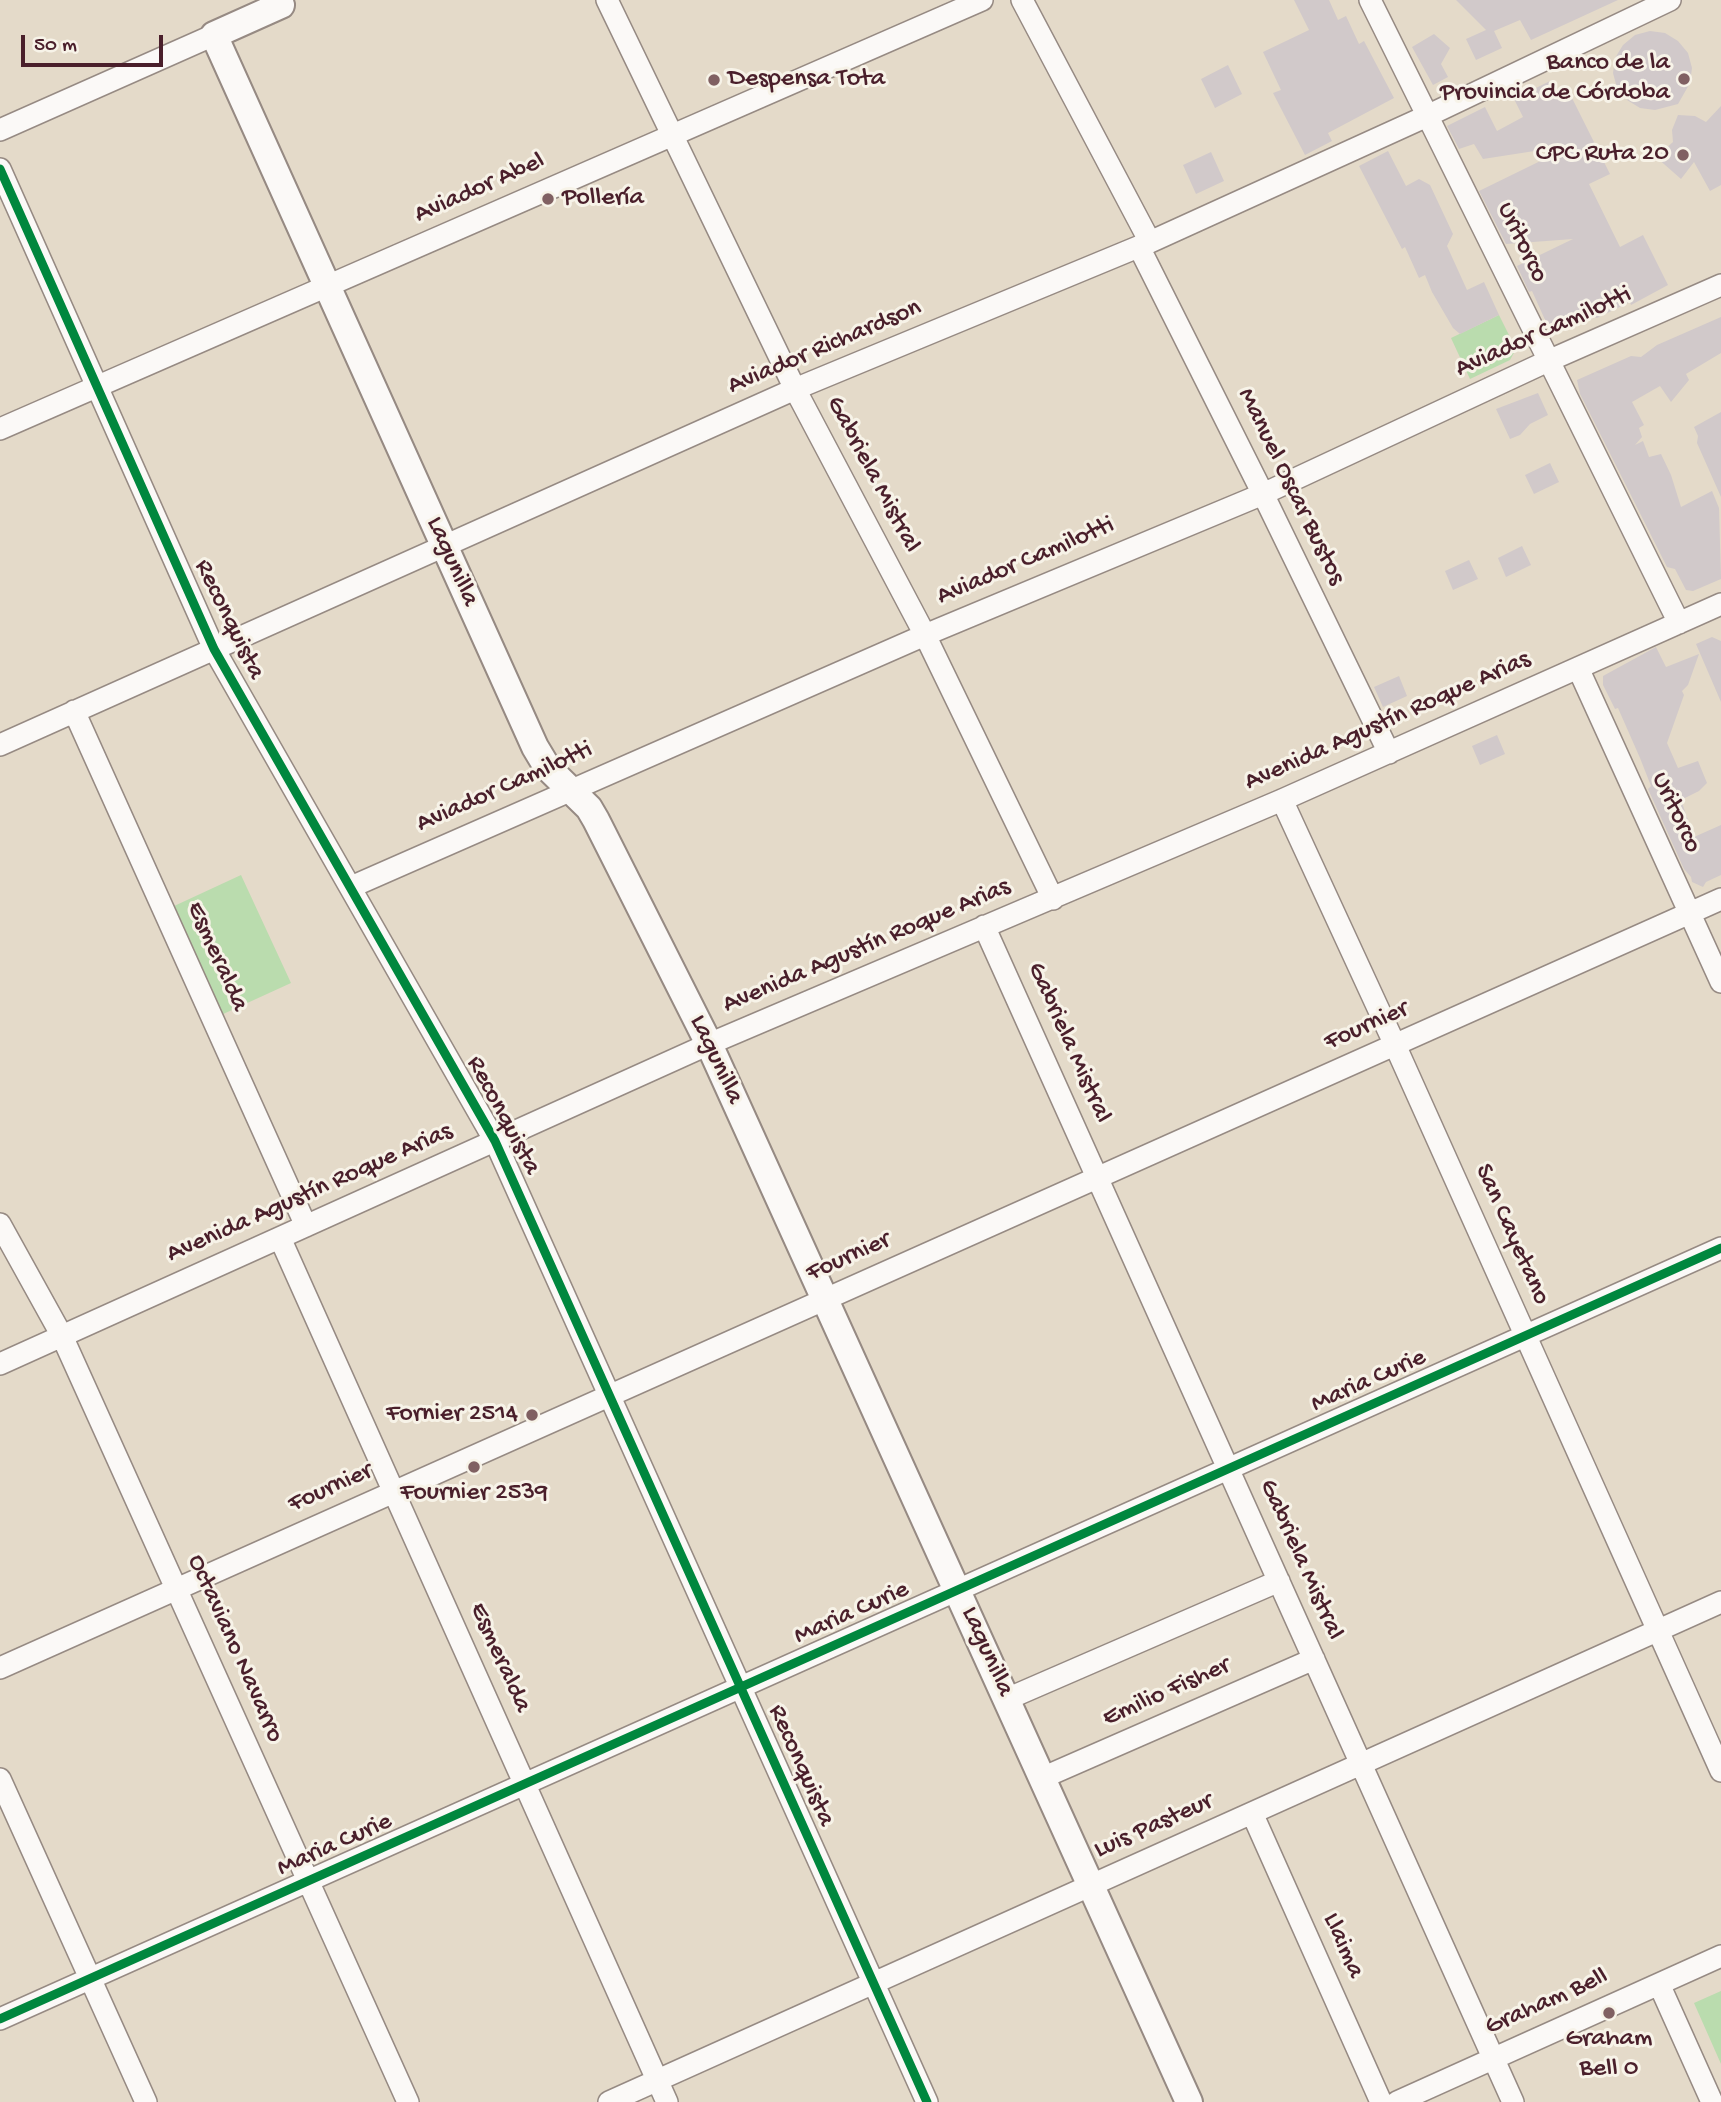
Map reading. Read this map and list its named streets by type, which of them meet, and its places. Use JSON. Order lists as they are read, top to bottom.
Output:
{
  "streets": {
    "main road": ["Lagunilla"],
    "street": [
      "Aviador Abel",
      "Uritorco",
      "Aviador Camilotti",
      "Aviador Richardson",
      "Gabriela Mistral",
      "Manuel Oscar Bustos",
      "Reconquista",
      "Avenida Agustín Roque Arias",
      "Esmeralda",
      "Fournier",
      "San Cayetano",
      "Maria Curie",
      "Octaviano Navarro",
      "Emilio Fisher",
      "Luis Pasteur",
      "Llaima",
      "Graham Bell"
    ]
  },
  "crossings": [
    ["Aviador Abel", "Gabriela Mistral"],
    ["Aviador Abel", "Lagunilla"],
    ["Aviador Abel", "Reconquista"],
    ["Uritorco", "Aviador Camilotti"],
    ["Uritorco", "Aviador Richardson"],
    ["Uritorco", "Avenida Agustín Roque Arias"],
    ["Uritorco", "Fournier"],
    ["Aviador Camilotti", "Gabriela Mistral"],
    ["Aviador Camilotti", "Manuel Oscar Bustos"],
    ["Aviador Camilotti", "Lagunilla"],
    ["Aviador Camilotti", "Reconquista"],
    ["Aviador Richardson", "Gabriela Mistral"],
    ["Aviador Richardson", "Manuel Oscar Bustos"],
    ["Aviador Richardson", "Lagunilla"],
    ["Aviador Richardson", "Reconquista"],
    ["Aviador Richardson", "Esmeralda"],
    ["Gabriela Mistral", "Avenida Agustín Roque Arias"],
    ["Gabriela Mistral", "Fournier"],
    ["Gabriela Mistral", "Maria Curie"],
    ["Gabriela Mistral", "Emilio Fisher"],
    ["Gabriela Mistral", "Luis Pasteur"],
    ["Gabriela Mistral", "Graham Bell"],
    ["Manuel Oscar Bustos", "Avenida Agustín Roque Arias"],
    ["Lagunilla", "Avenida Agustín Roque Arias"],
    ["Lagunilla", "Fournier"],
    ["Lagunilla", "Maria Curie"],
    ["Lagunilla", "Emilio Fisher"],
    ["Lagunilla", "Luis Pasteur"],
    ["Reconquista", "Avenida Agustín Roque Arias"],
    ["Reconquista", "Fournier"],
    ["Reconquista", "Maria Curie"],
    ["Reconquista", "Luis Pasteur"],
    ["Avenida Agustín Roque Arias", "Esmeralda"],
    ["Avenida Agustín Roque Arias", "San Cayetano"],
    ["Avenida Agustín Roque Arias", "Octaviano Navarro"],
    ["Esmeralda", "Fournier"],
    ["Esmeralda", "Maria Curie"],
    ["Esmeralda", "Luis Pasteur"],
    ["Fournier", "San Cayetano"],
    ["Fournier", "Octaviano Navarro"],
    ["San Cayetano", "Maria Curie"],
    ["San Cayetano", "Luis Pasteur"],
    ["Maria Curie", "Octaviano Navarro"],
    ["Luis Pasteur", "Llaima"]
  ],
  "places": [
    "Banco de la Provincia de Córdoba",
    "Despensa Tota",
    "CPC Ruta 20",
    "Pollería",
    "Fornier 2514",
    "Fournier 2539",
    "Graham Bell 0"
  ],
  "scale_bar": "50 m"
}
